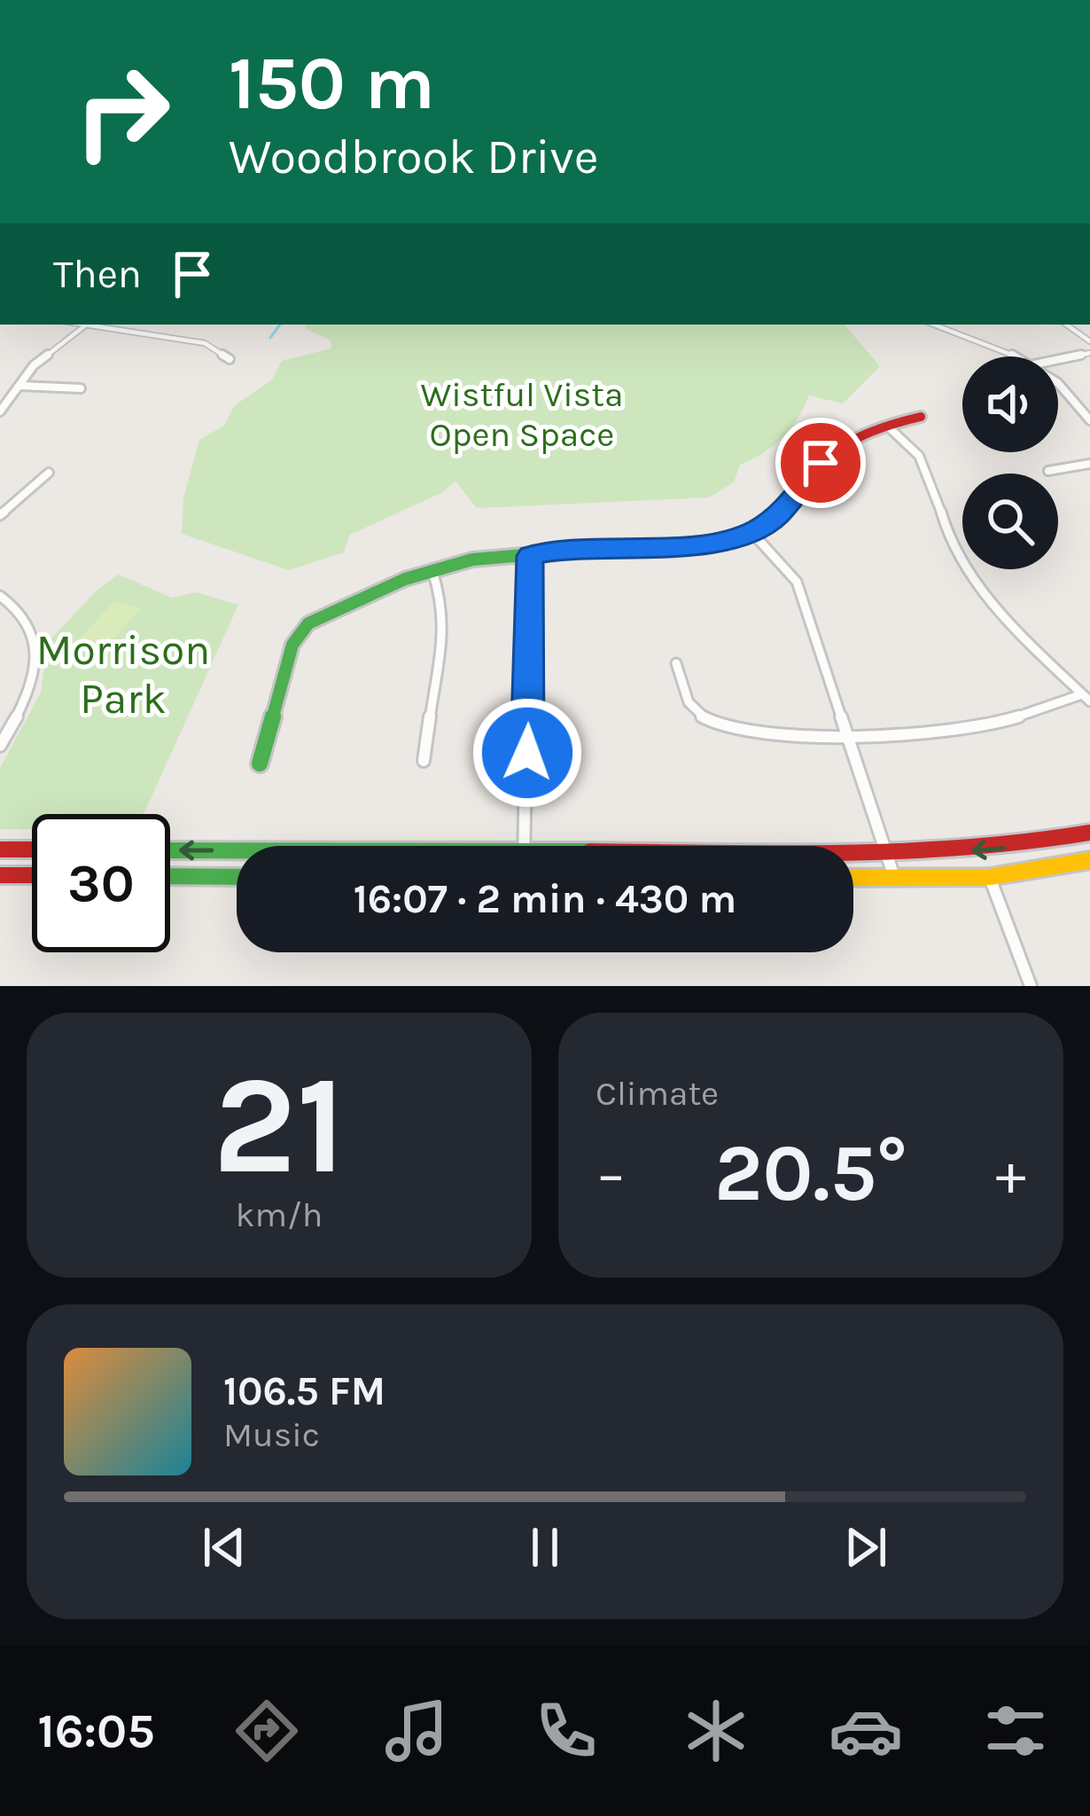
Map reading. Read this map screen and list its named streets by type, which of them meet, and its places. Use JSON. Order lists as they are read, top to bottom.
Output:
{
  "parks": ["Wistful Vista Open Space", "Morrison Park"],
  "page": {
    "turn": ["150 m", "Woodbrook Drive"],
    "then": "Then",
    "limit": "30",
    "trip": "16:07 · 2 min · 430 m",
    "tile": [
      ["21", "km/h"],
      "Climate"
    ],
    "heat": ["−", "20.5°", "+"],
    "song": ["106.5 FM", "Music"],
    "tabs": "16:05"
  }
}
